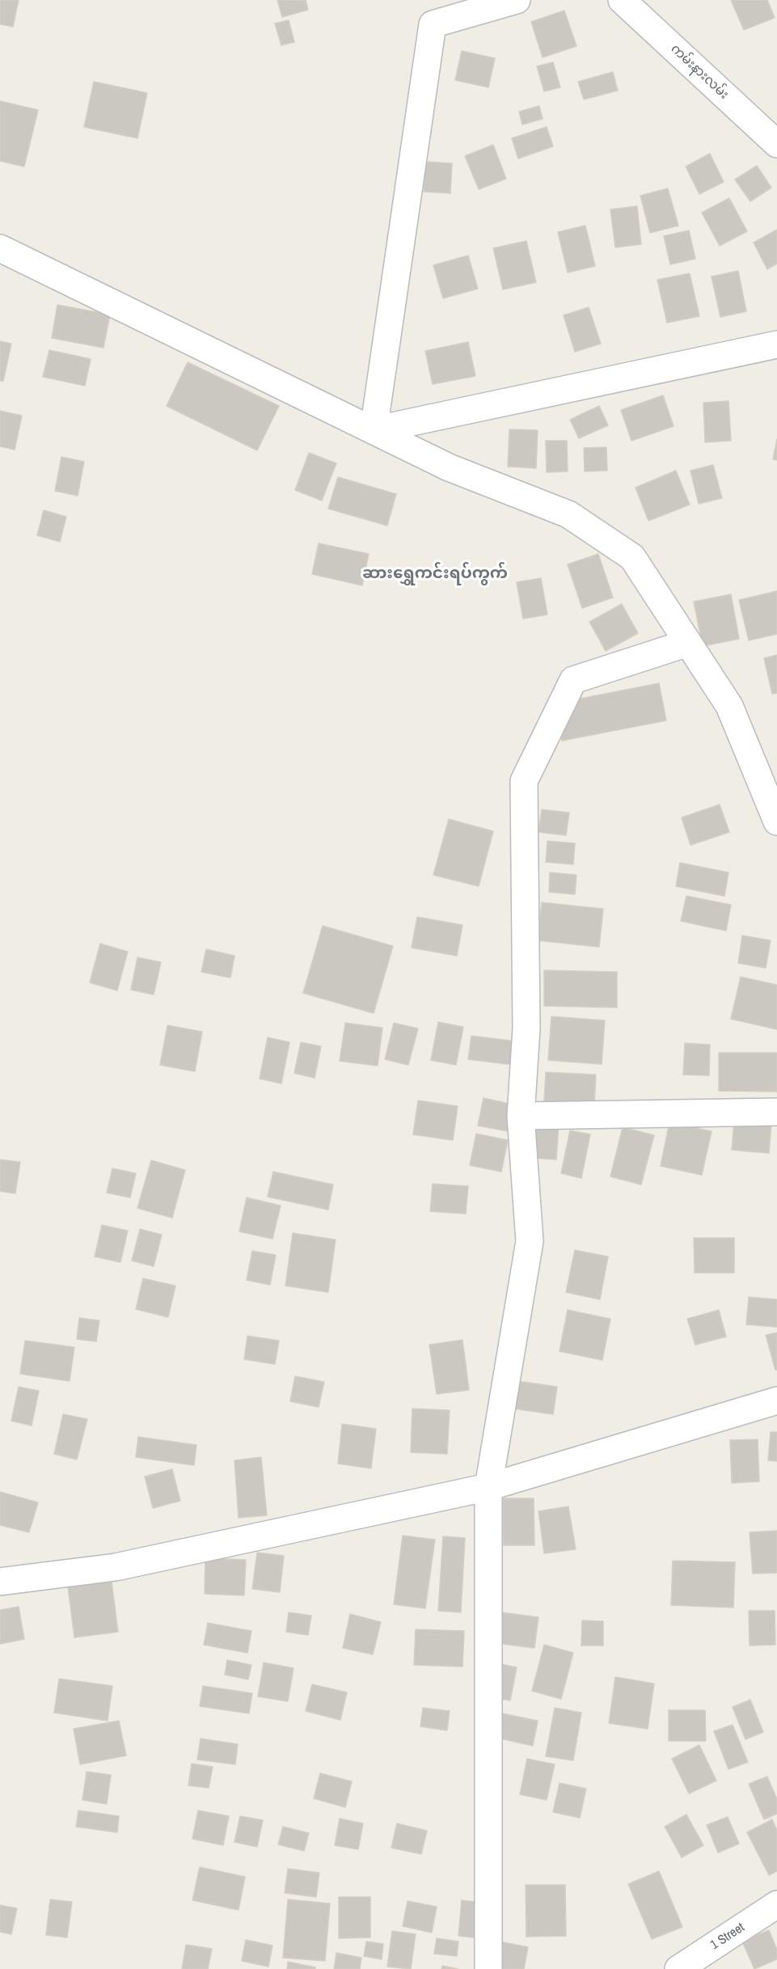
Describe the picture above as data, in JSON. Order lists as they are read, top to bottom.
{
  "streets": {
    "street": ["ကမ်းနားလမ်း", "1 Street"]
  },
  "districts": ["ဆားရွှေကင်းရပ်ကွက်"]
}
